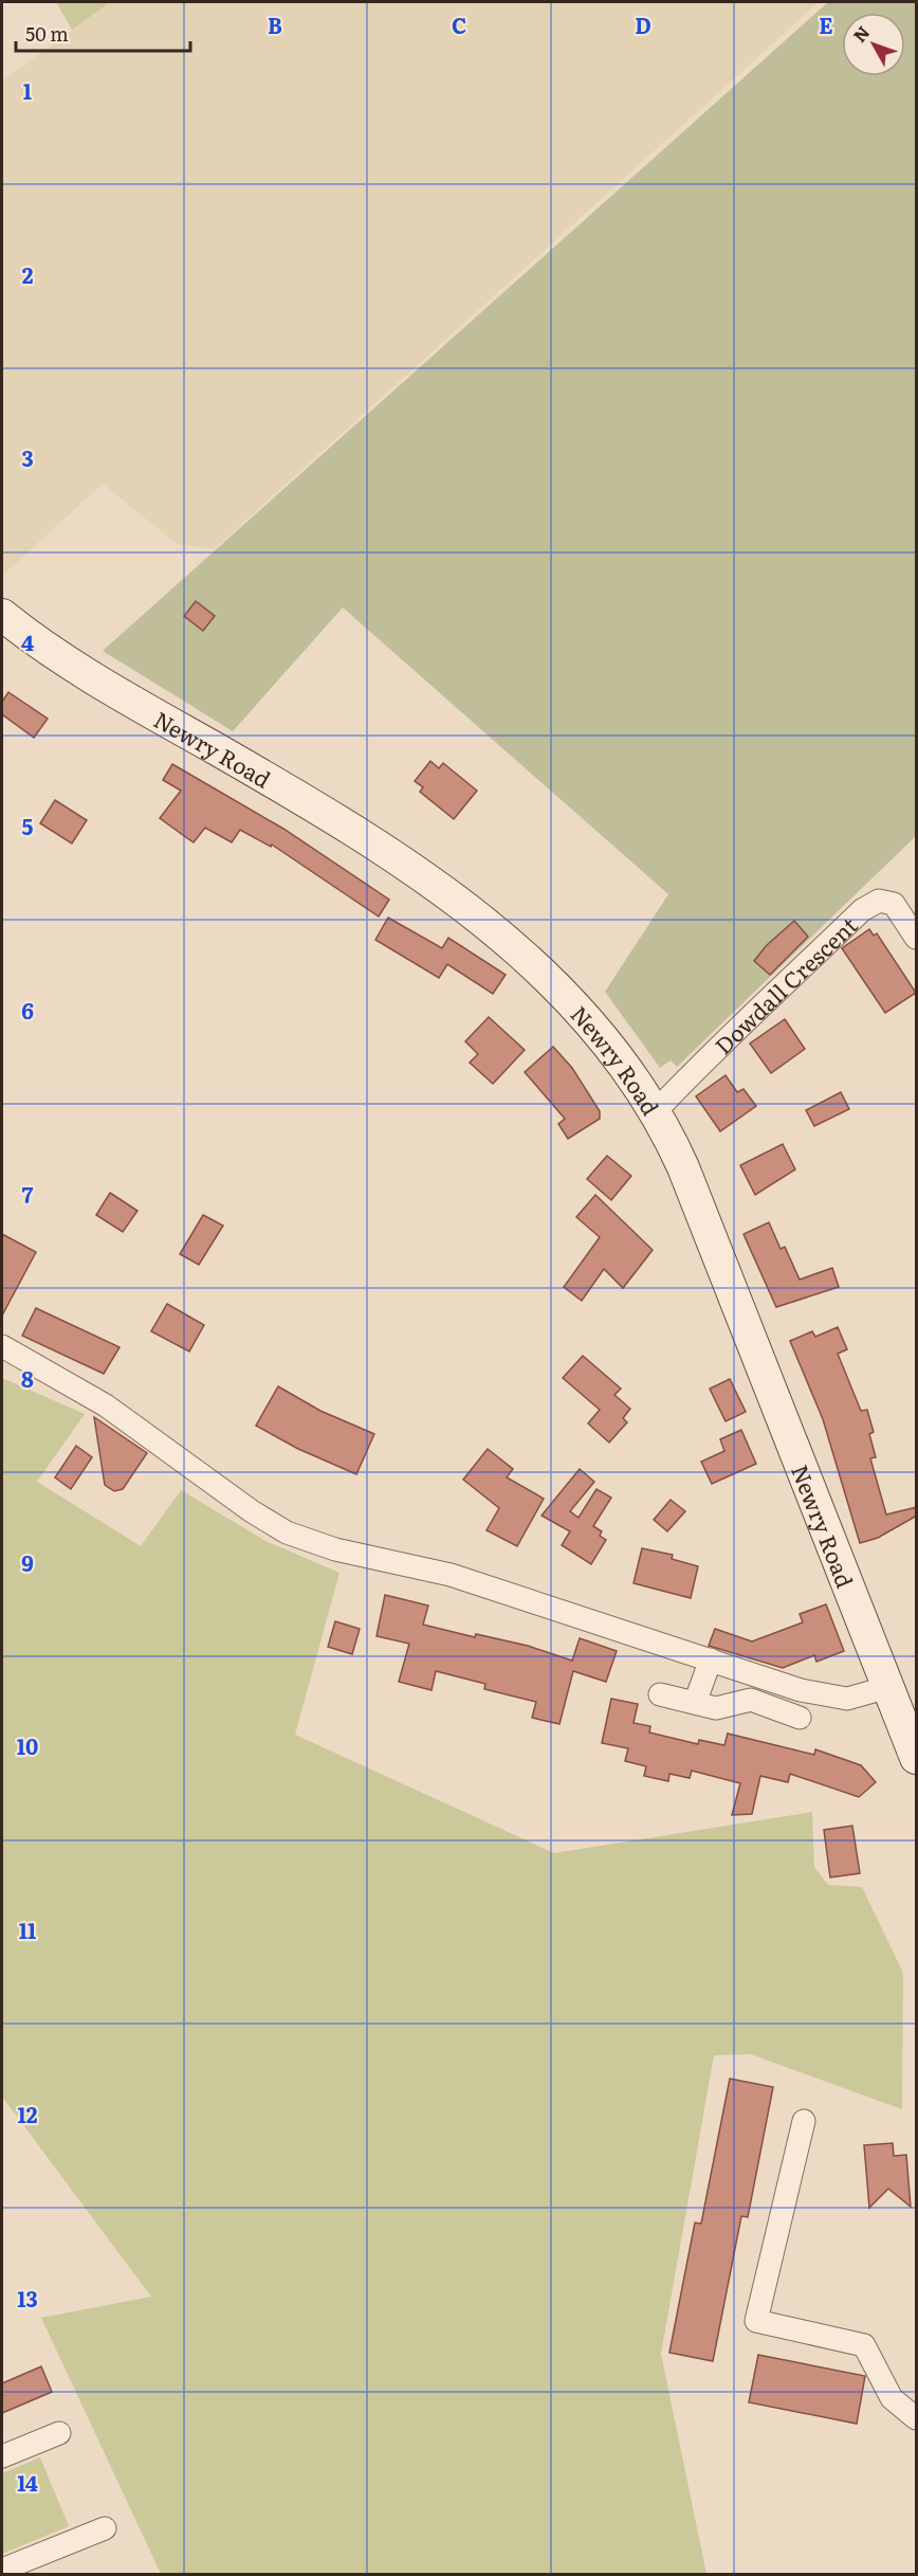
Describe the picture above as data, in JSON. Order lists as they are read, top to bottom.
{
  "streets": {
    "main road": ["Newry Road"],
    "street": ["Dowdall Crescent"]
  },
  "crossings": [
    ["Newry Road", "Dowdall Crescent"]
  ],
  "scale_bar": "50 m",
  "north": "top left",
  "grid": {
    "columns": [
      "B",
      "C",
      "D",
      "E"
    ],
    "rows": [
      "1",
      "2",
      "3",
      "4",
      "5",
      "6",
      "7",
      "8",
      "9",
      "10",
      "11",
      "12",
      "13",
      "14"
    ]
  }
}
